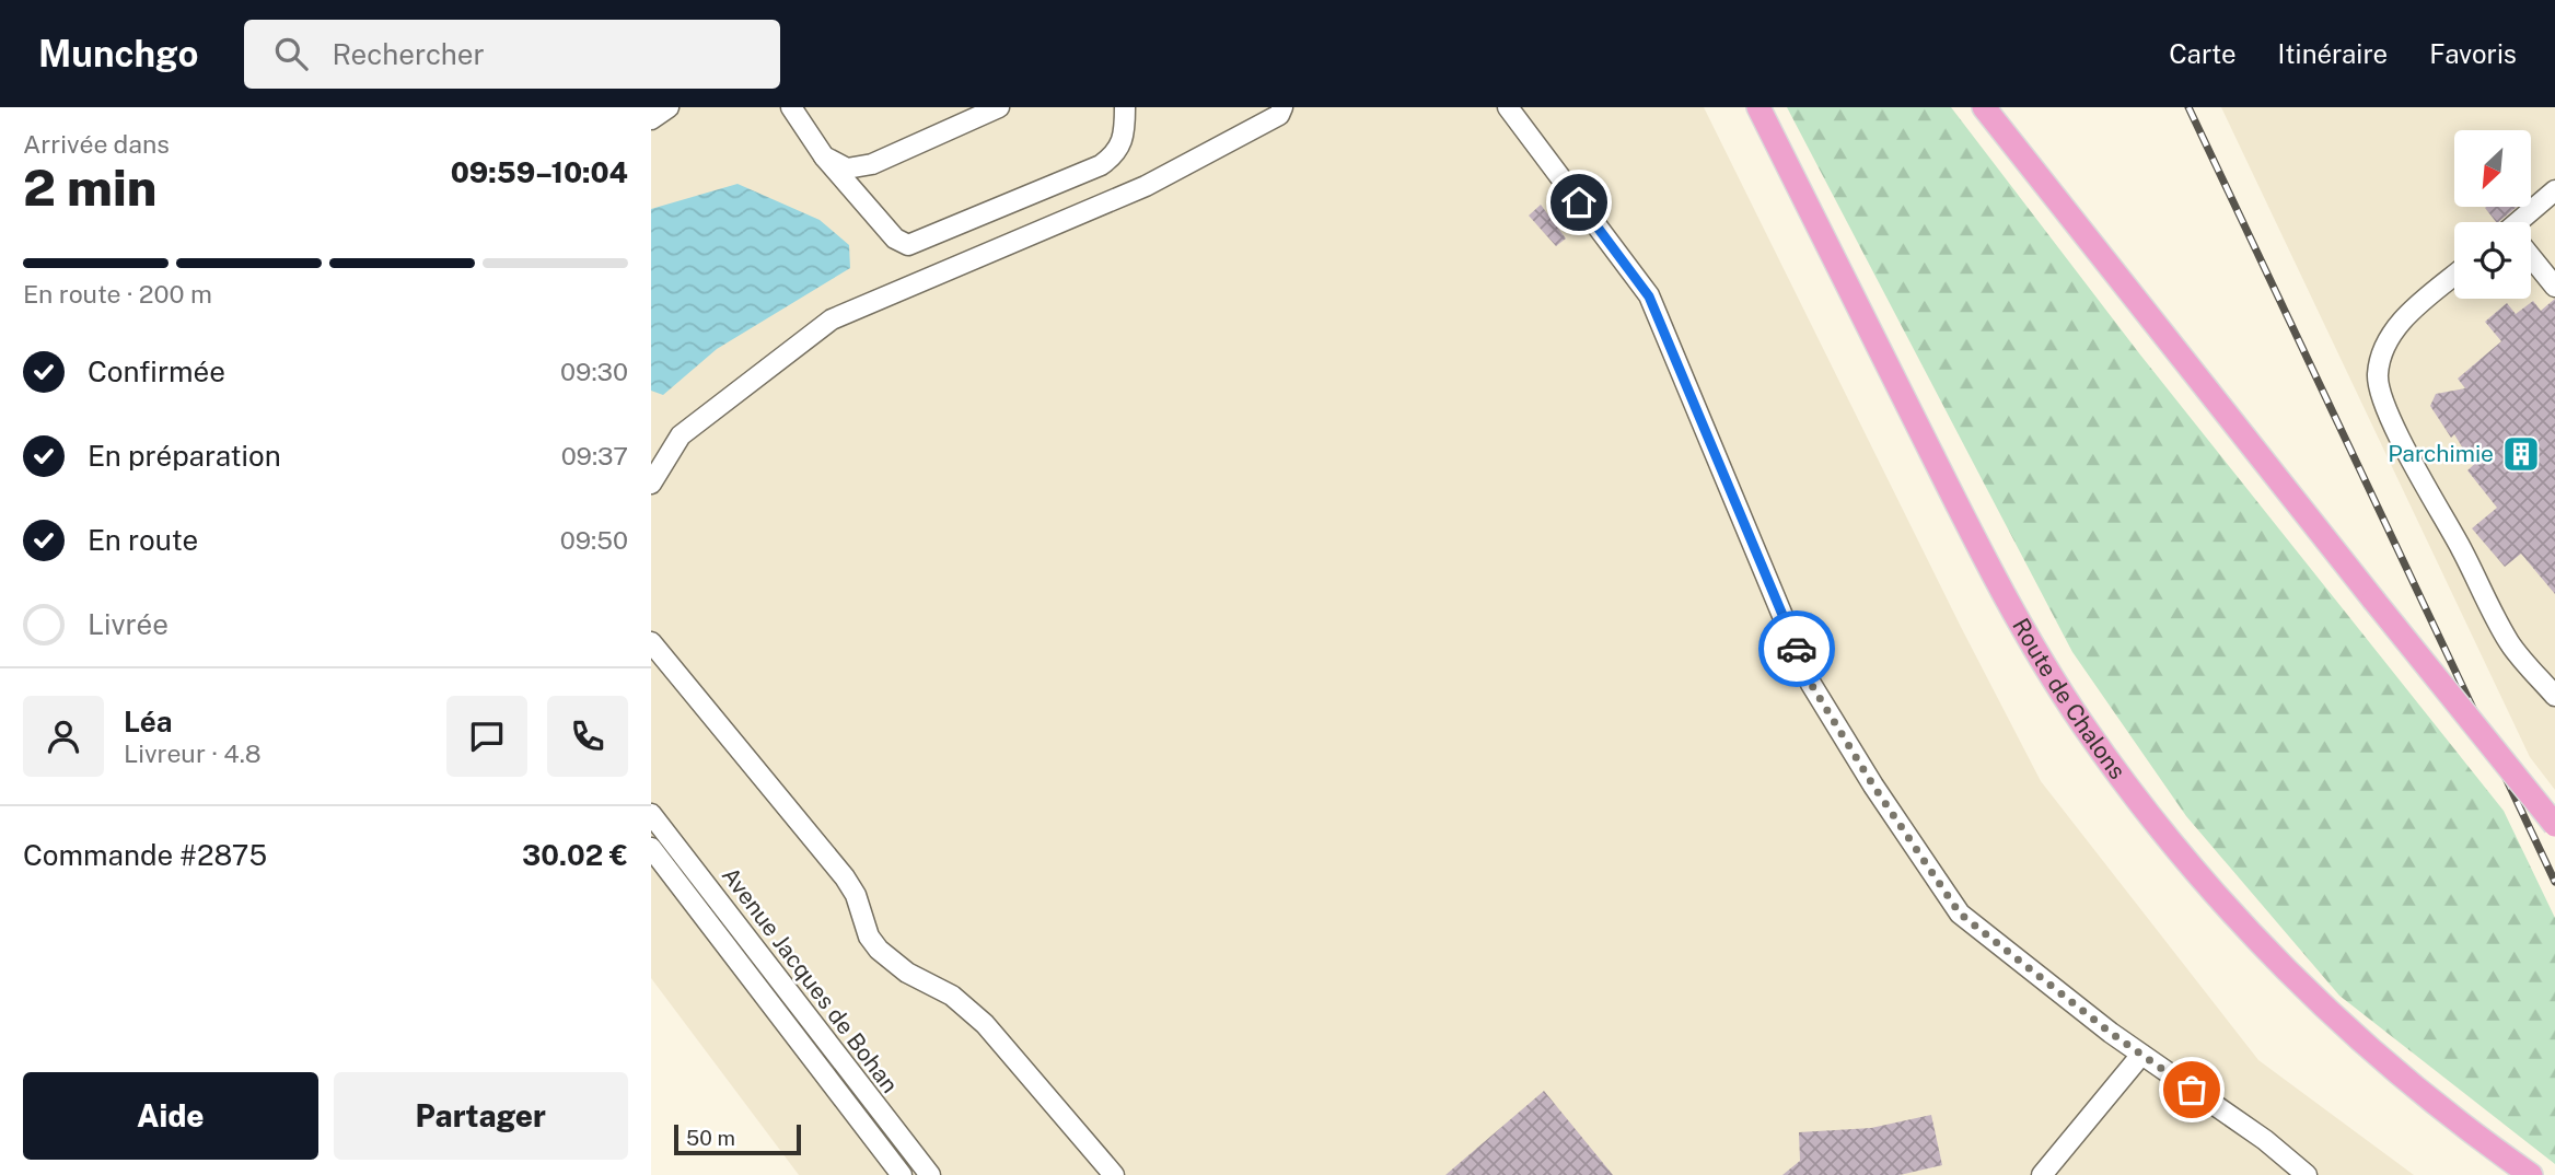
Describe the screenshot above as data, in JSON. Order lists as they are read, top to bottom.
{
  "streets": {
    "main road": ["Route de Chalons"],
    "street": ["Avenue Jacques de Bohan"]
  },
  "places": {
    "building": ["Parchimie"]
  },
  "scale_bar": "50 m",
  "north": "bottom left",
  "page": {
    "header": "Munchgo",
    "search": "Rechercher",
    "nav": ["Carte", "Itinéraire", "Favoris"],
    "heading": ["2 min", "Arrivée dans", "09:59–10:04"],
    "panel": [
      "Léa",
      "Livreur · 4.8",
      "Commande #2875",
      "30.02 €"
    ],
    "bar": "En route · 200 m",
    "list": [
      ["Confirmée", "09:30"],
      ["En préparation", "09:37"],
      ["En route", "09:50"],
      "Livrée"
    ],
    "buttons": ["Aide", "Partager"],
    "scale": "50 m"
  }
}
